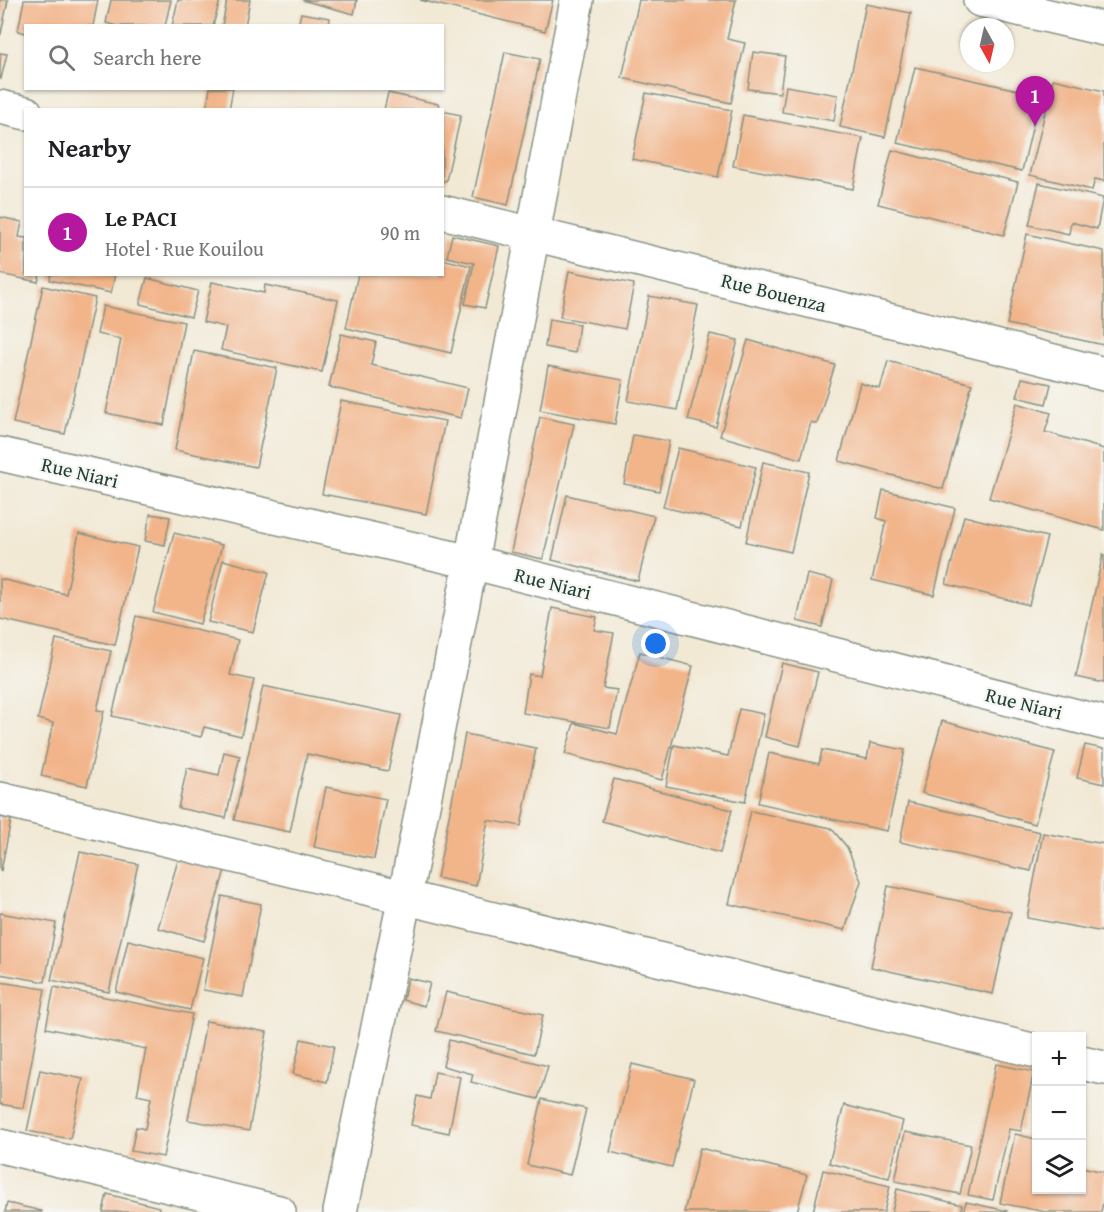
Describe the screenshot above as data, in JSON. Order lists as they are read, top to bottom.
{
  "streets": {
    "street": ["Rue Bouenza", "Rue Niari"]
  },
  "north": "bottom",
  "page": {
    "search": "Search here",
    "pins": "1",
    "heading": "Nearby",
    "list": [
      {
        "mark": "1",
        "name": "Le PACI",
        "note": "Hotel · Rue Kouilou",
        "value": "90 m"
      }
    ],
    "map_buttons": ["+", "−"]
  }
}
